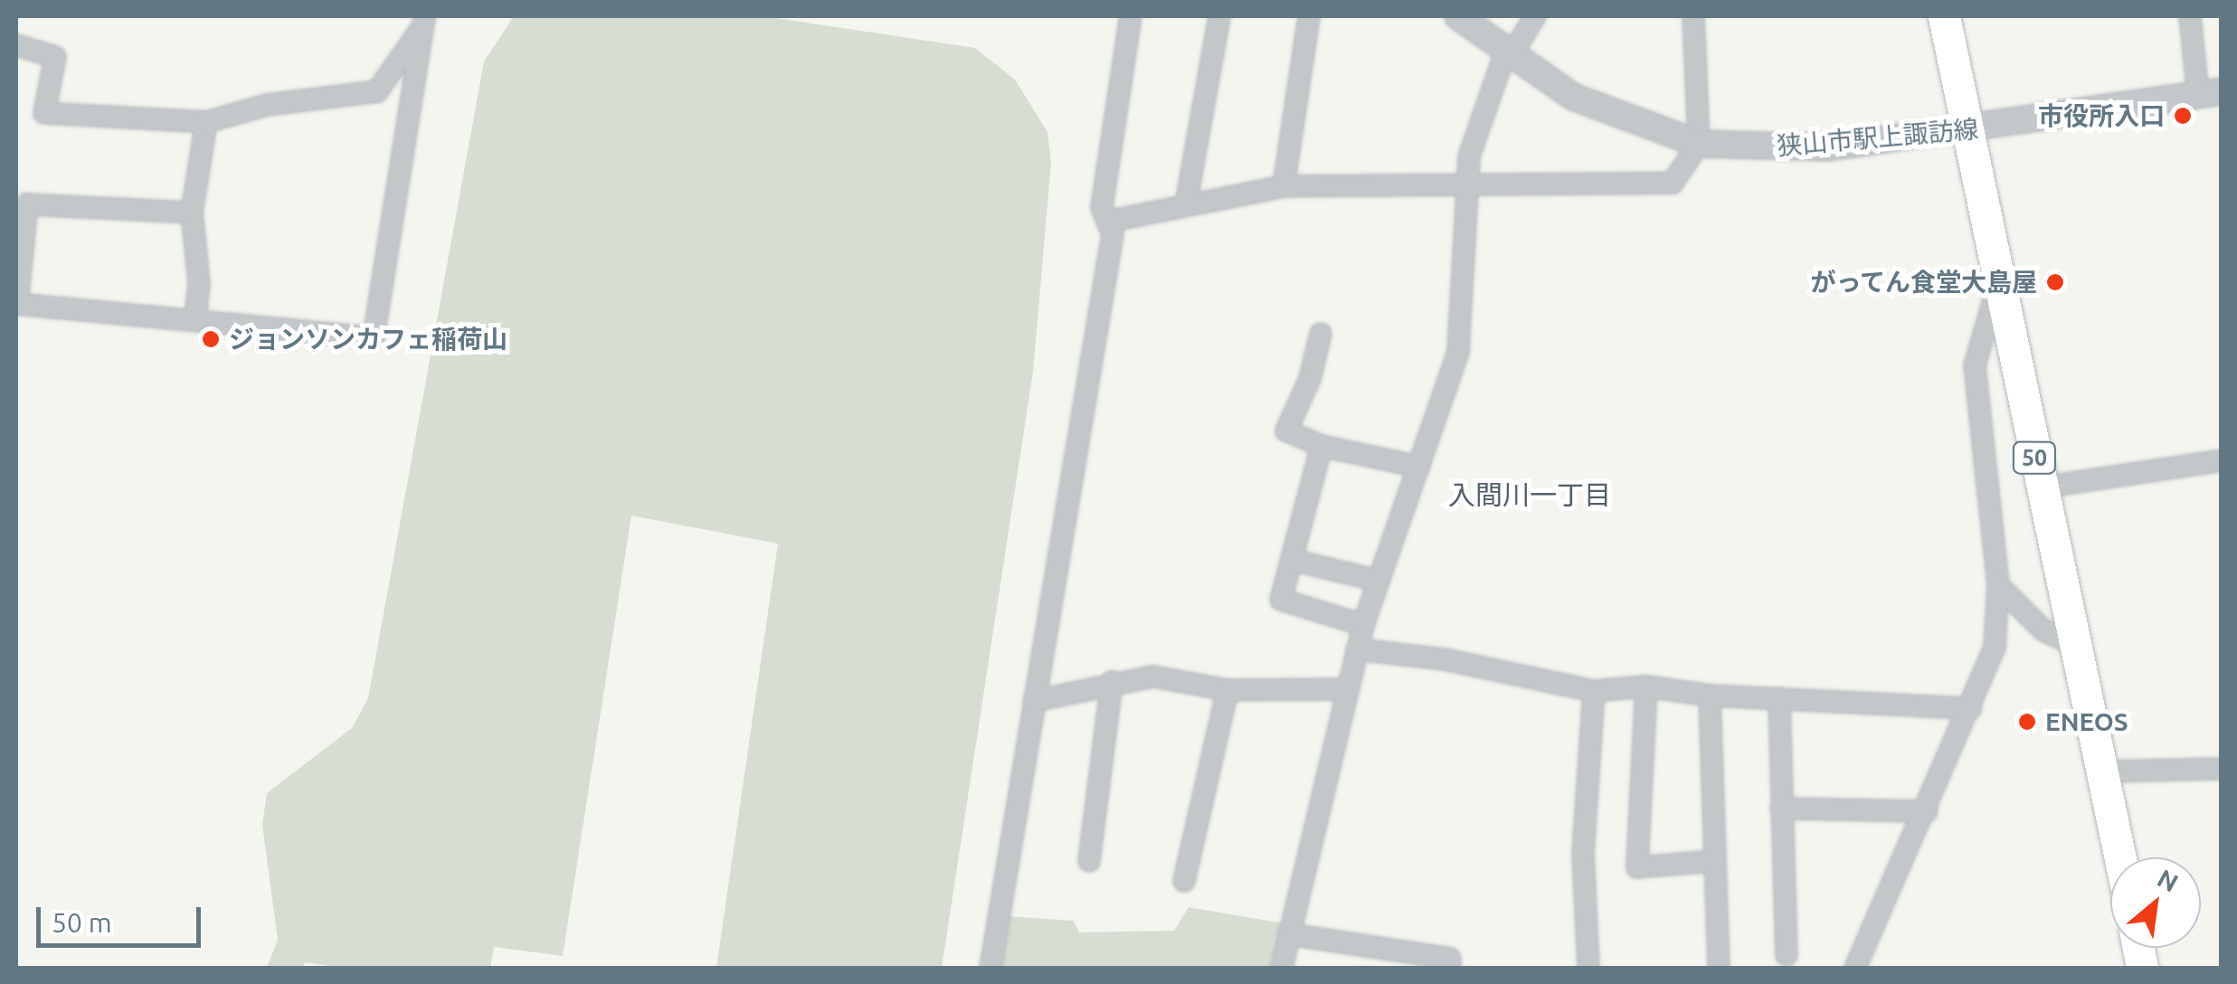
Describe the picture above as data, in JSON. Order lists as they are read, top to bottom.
{
  "streets": {
    "main road": ["50"],
    "street": ["狭山市駅上諏訪線"]
  },
  "crossings": [
    ["狭山市駅上諏訪線", "50"]
  ],
  "districts": ["入間川一丁目"],
  "places": [
    "市役所入口",
    "がってん食堂大島屋",
    "ジョンソンカフェ稲荷山",
    "ENEOS"
  ],
  "scale_bar": "50 m",
  "north": "top right"
}
